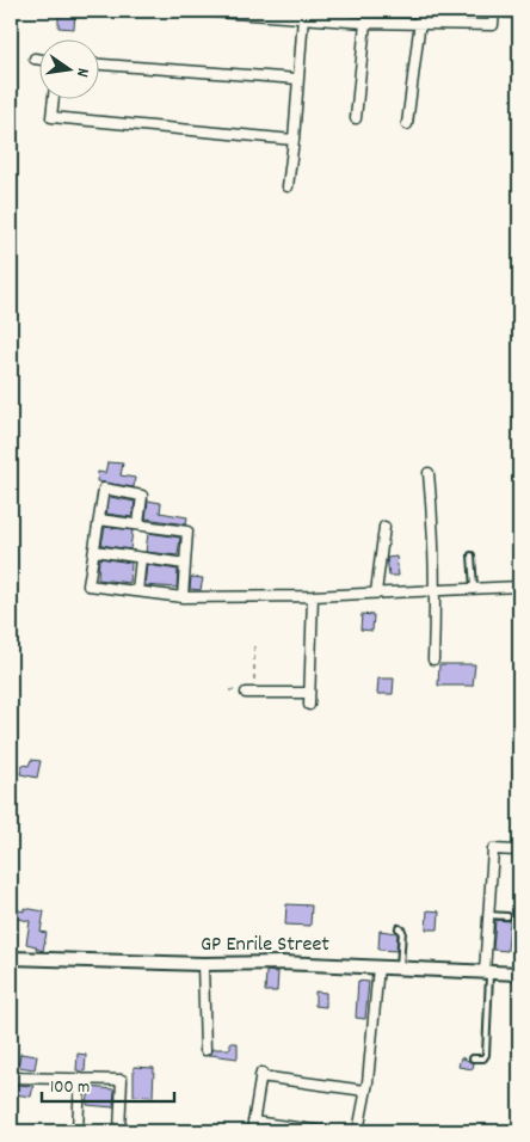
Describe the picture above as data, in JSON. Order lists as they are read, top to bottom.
{
  "streets": {
    "street": ["GP Enrile Street"]
  },
  "scale_bar": "100 m",
  "north": "right"
}
